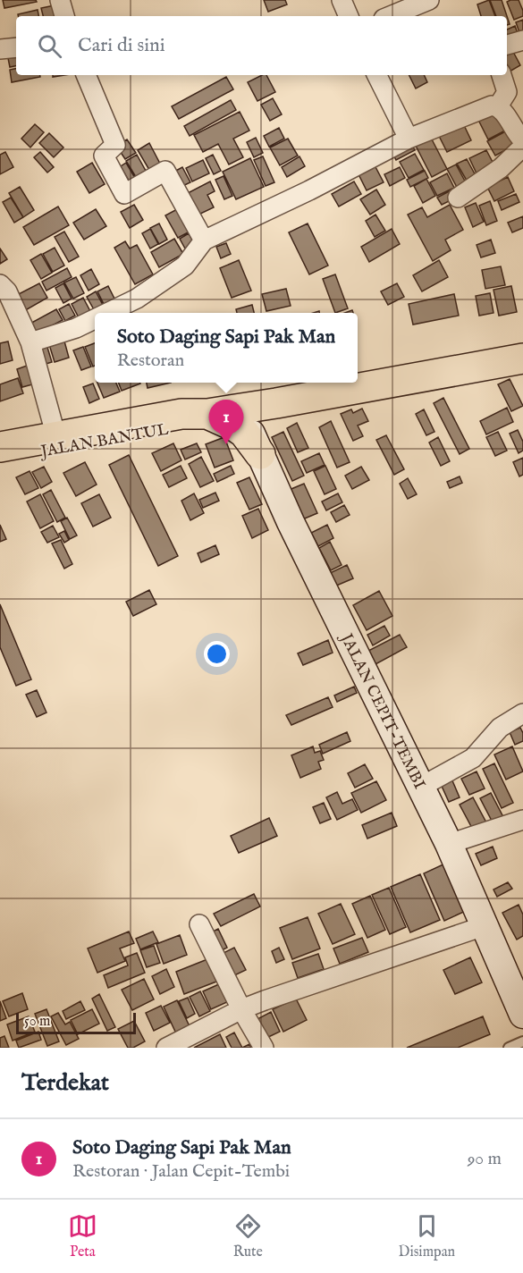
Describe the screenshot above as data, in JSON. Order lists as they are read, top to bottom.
{
  "streets": {
    "main road": ["JALAN BANTUL", "JALAN CEPIT-TEMBI"]
  },
  "crossings": [
    ["JALAN BANTUL", "JALAN CEPIT-TEMBI"]
  ],
  "scale_bar": "50 m",
  "page": {
    "search": "Cari di sini",
    "popup": ["Soto Daging Sapi Pak Man", "Restoran"],
    "pins": "1",
    "scale": "50 m",
    "heading": "Terdekat",
    "list": [
      {
        "mark": "1",
        "name": "Soto Daging Sapi Pak Man",
        "note": "Restoran · Jalan Cepit-Tembi",
        "value": "90 m"
      }
    ],
    "nav": ["Peta", "Rute", "Disimpan"]
  }
}
